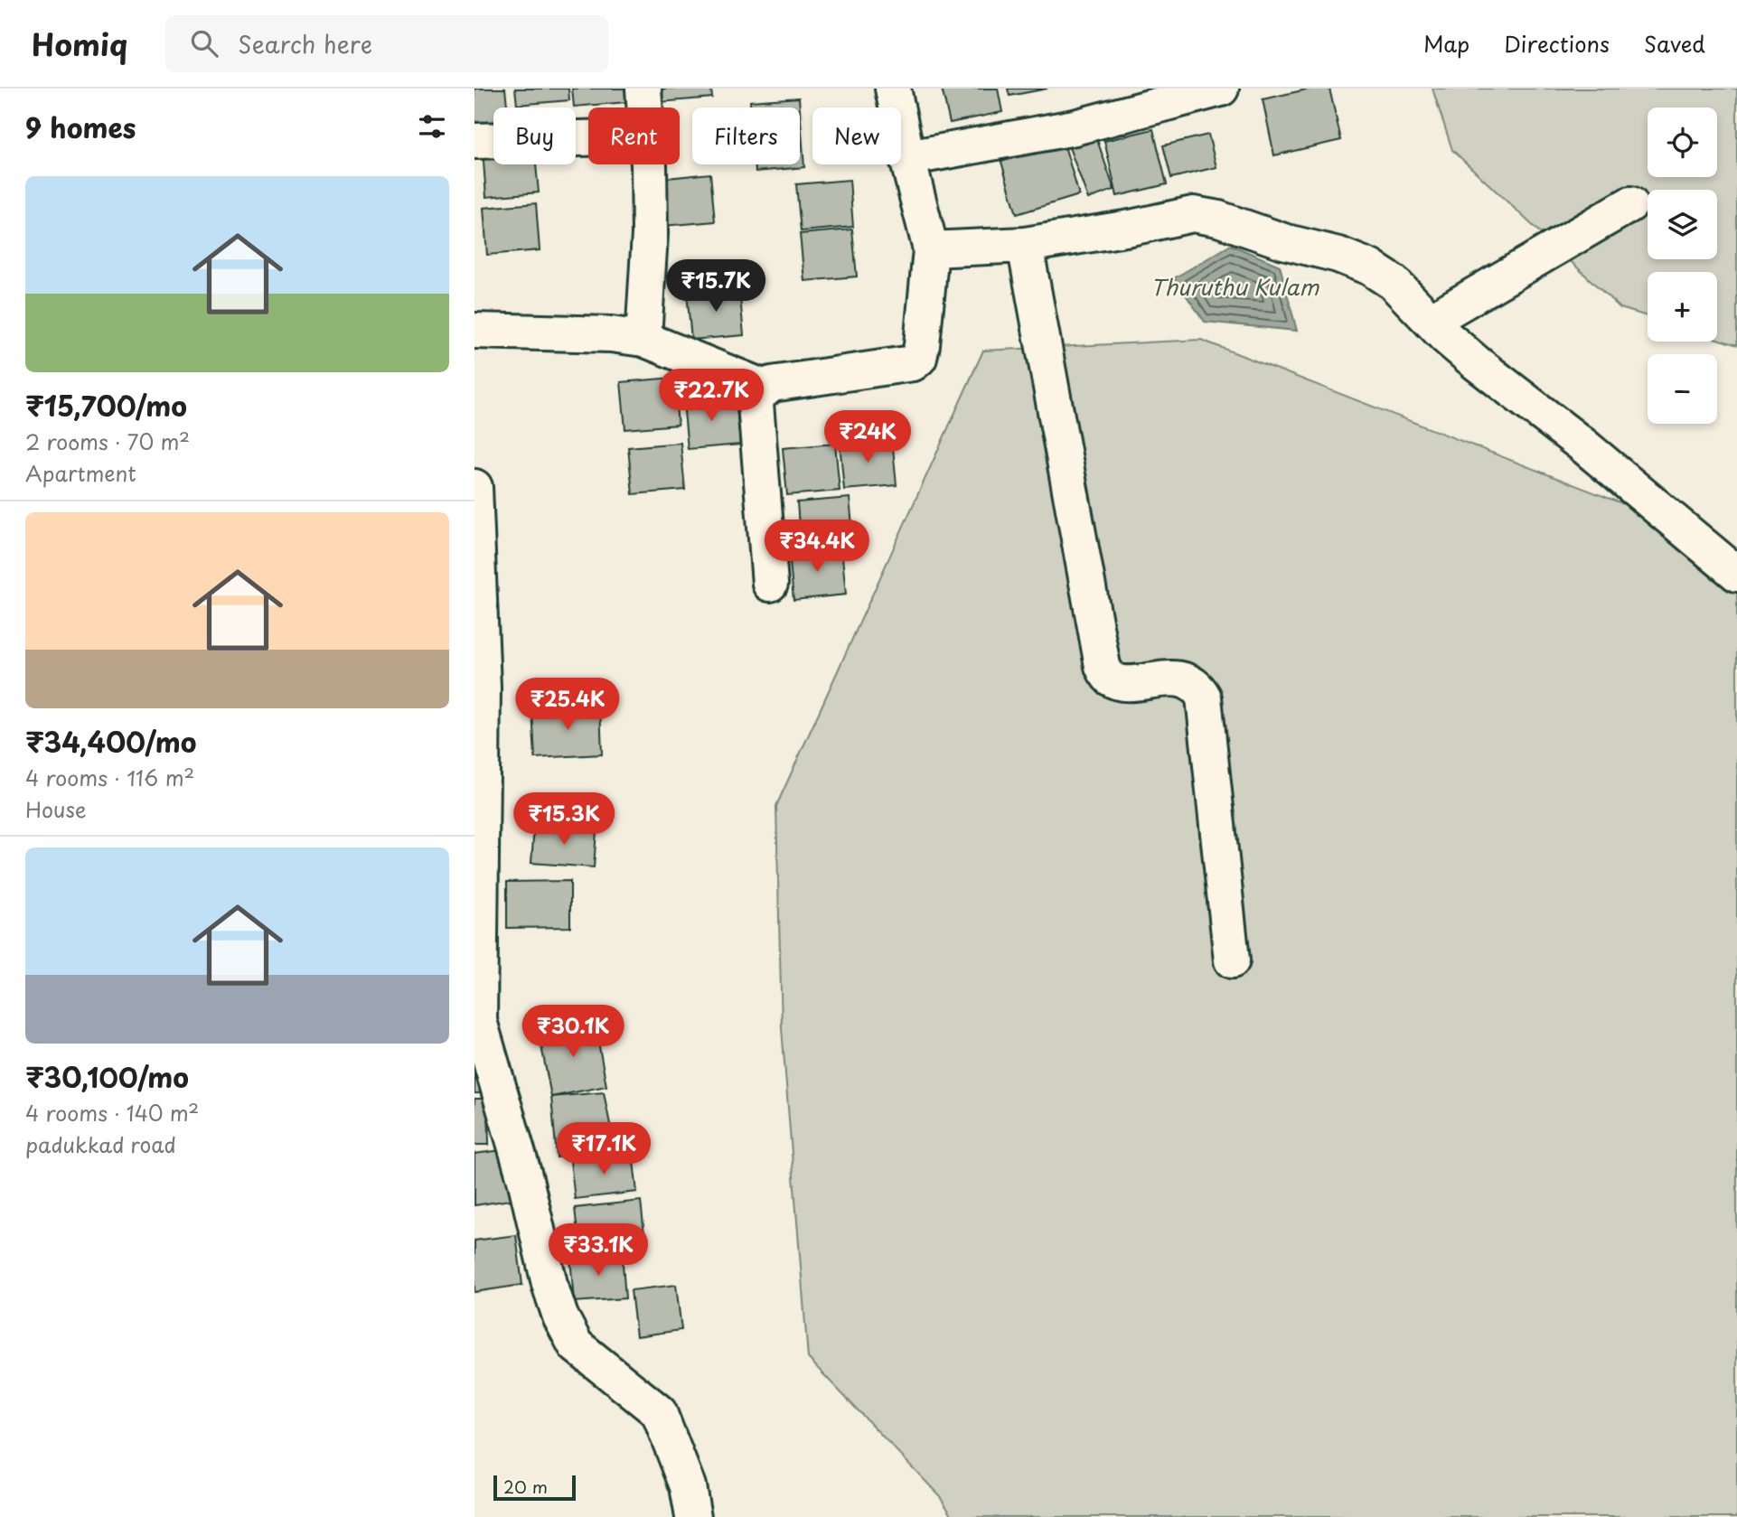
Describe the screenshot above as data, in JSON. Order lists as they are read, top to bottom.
{
  "water": ["Thuruthu Kulam"],
  "scale_bar": "20 m",
  "page": {
    "header": "Homiq",
    "search": "Search here",
    "nav": ["Map", "Directions", "Saved"],
    "heading": "9 homes",
    "map_buttons": ["+", "−"],
    "chip": [
      "Buy",
      "Rent",
      "Filters",
      "New"
    ],
    "list": [
      {
        "name": "₹15,700/mo",
        "note": "2 rooms · 70 m² · Apartment"
      },
      {
        "name": "₹34,400/mo",
        "note": "4 rooms · 116 m² · House"
      },
      {
        "name": "₹30,100/mo",
        "note": "4 rooms · 140 m² · padukkad road"
      }
    ],
    "price": [
      "₹15.7K",
      "₹22.7K",
      "₹24K",
      "₹34.4K",
      "₹25.4K",
      "₹15.3K",
      "₹30.1K",
      "₹17.1K",
      "₹33.1K"
    ],
    "scale": "20 m"
  }
}
